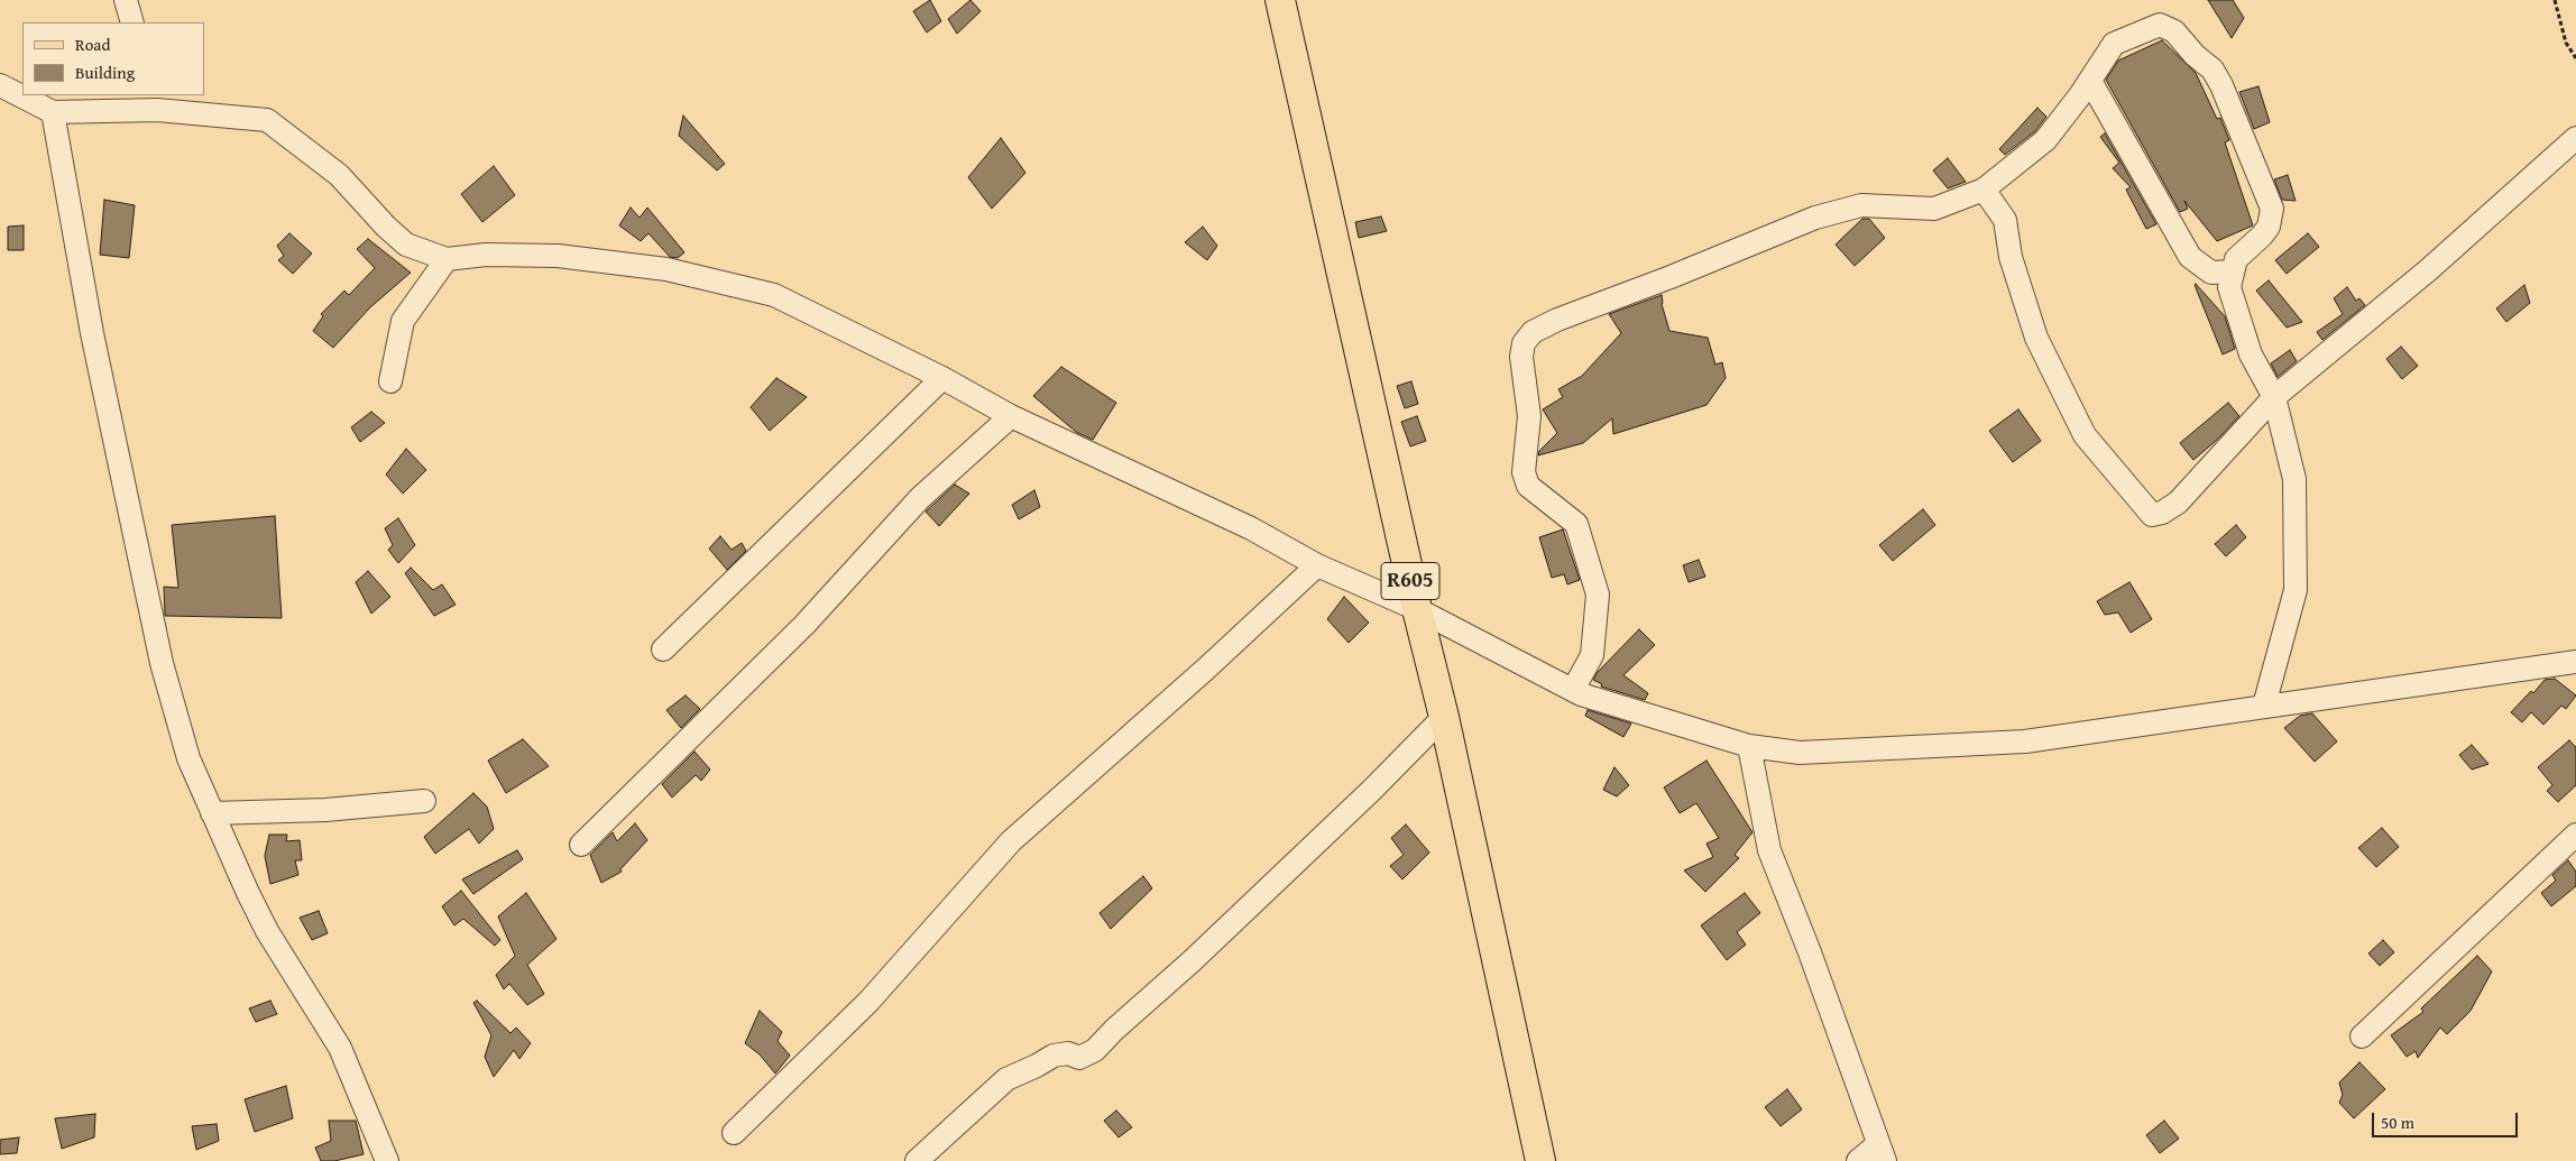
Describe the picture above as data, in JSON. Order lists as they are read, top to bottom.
{
  "streets": {
    "main road": ["R605"]
  },
  "legend": ["Road", "Building"],
  "scale_bar": "50 m"
}
